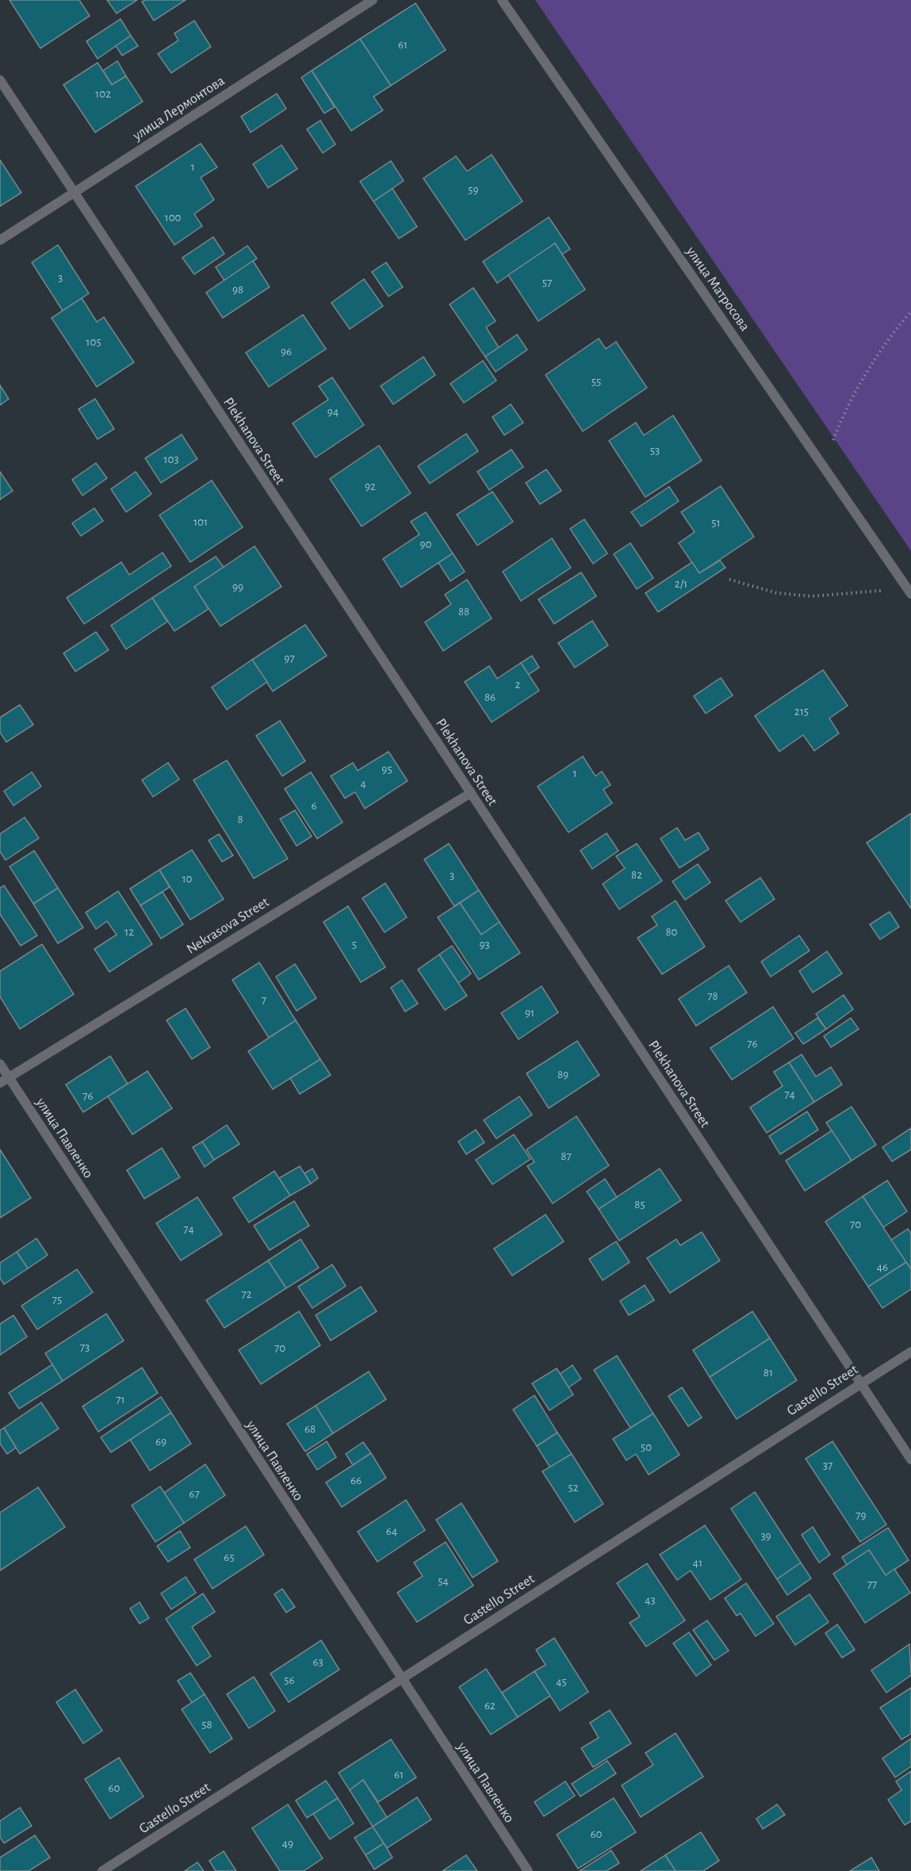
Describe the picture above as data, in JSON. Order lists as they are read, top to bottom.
{
  "streets": {
    "street": [
      "улица Лермонтова",
      "улица Матросова",
      "Plekhanova Street",
      "Nekrasova Street",
      "улица Павленко",
      "Gastello Street"
    ]
  },
  "crossings": [
    ["улица Лермонтова", "Plekhanova Street"],
    ["Plekhanova Street", "Nekrasova Street"],
    ["Plekhanova Street", "Gastello Street"],
    ["Nekrasova Street", "улица Павленко"],
    ["улица Павленко", "Gastello Street"]
  ],
  "house_numbers": [
    "61",
    "102",
    "1",
    "59",
    "100",
    "3",
    "57",
    "98",
    "105",
    "96",
    "55",
    "94",
    "53",
    "103",
    "92",
    "101",
    "51",
    "90",
    "2/1",
    "99",
    "88",
    "97",
    "2",
    "86",
    "215",
    "95",
    "1",
    "4",
    "6",
    "8",
    "82",
    "3",
    "10",
    "12",
    "80",
    "5",
    "93",
    "78",
    "7",
    "91",
    "76",
    "89",
    "74",
    "76",
    "87",
    "85",
    "70",
    "74",
    "46",
    "72",
    "75",
    "73",
    "70",
    "81",
    "71",
    "68",
    "69",
    "50",
    "37",
    "66",
    "52",
    "67",
    "79",
    "64",
    "39",
    "65",
    "41",
    "54",
    "77",
    "43",
    "63",
    "56",
    "45",
    "62",
    "58",
    "61",
    "60",
    "60",
    "49"
  ]
}
